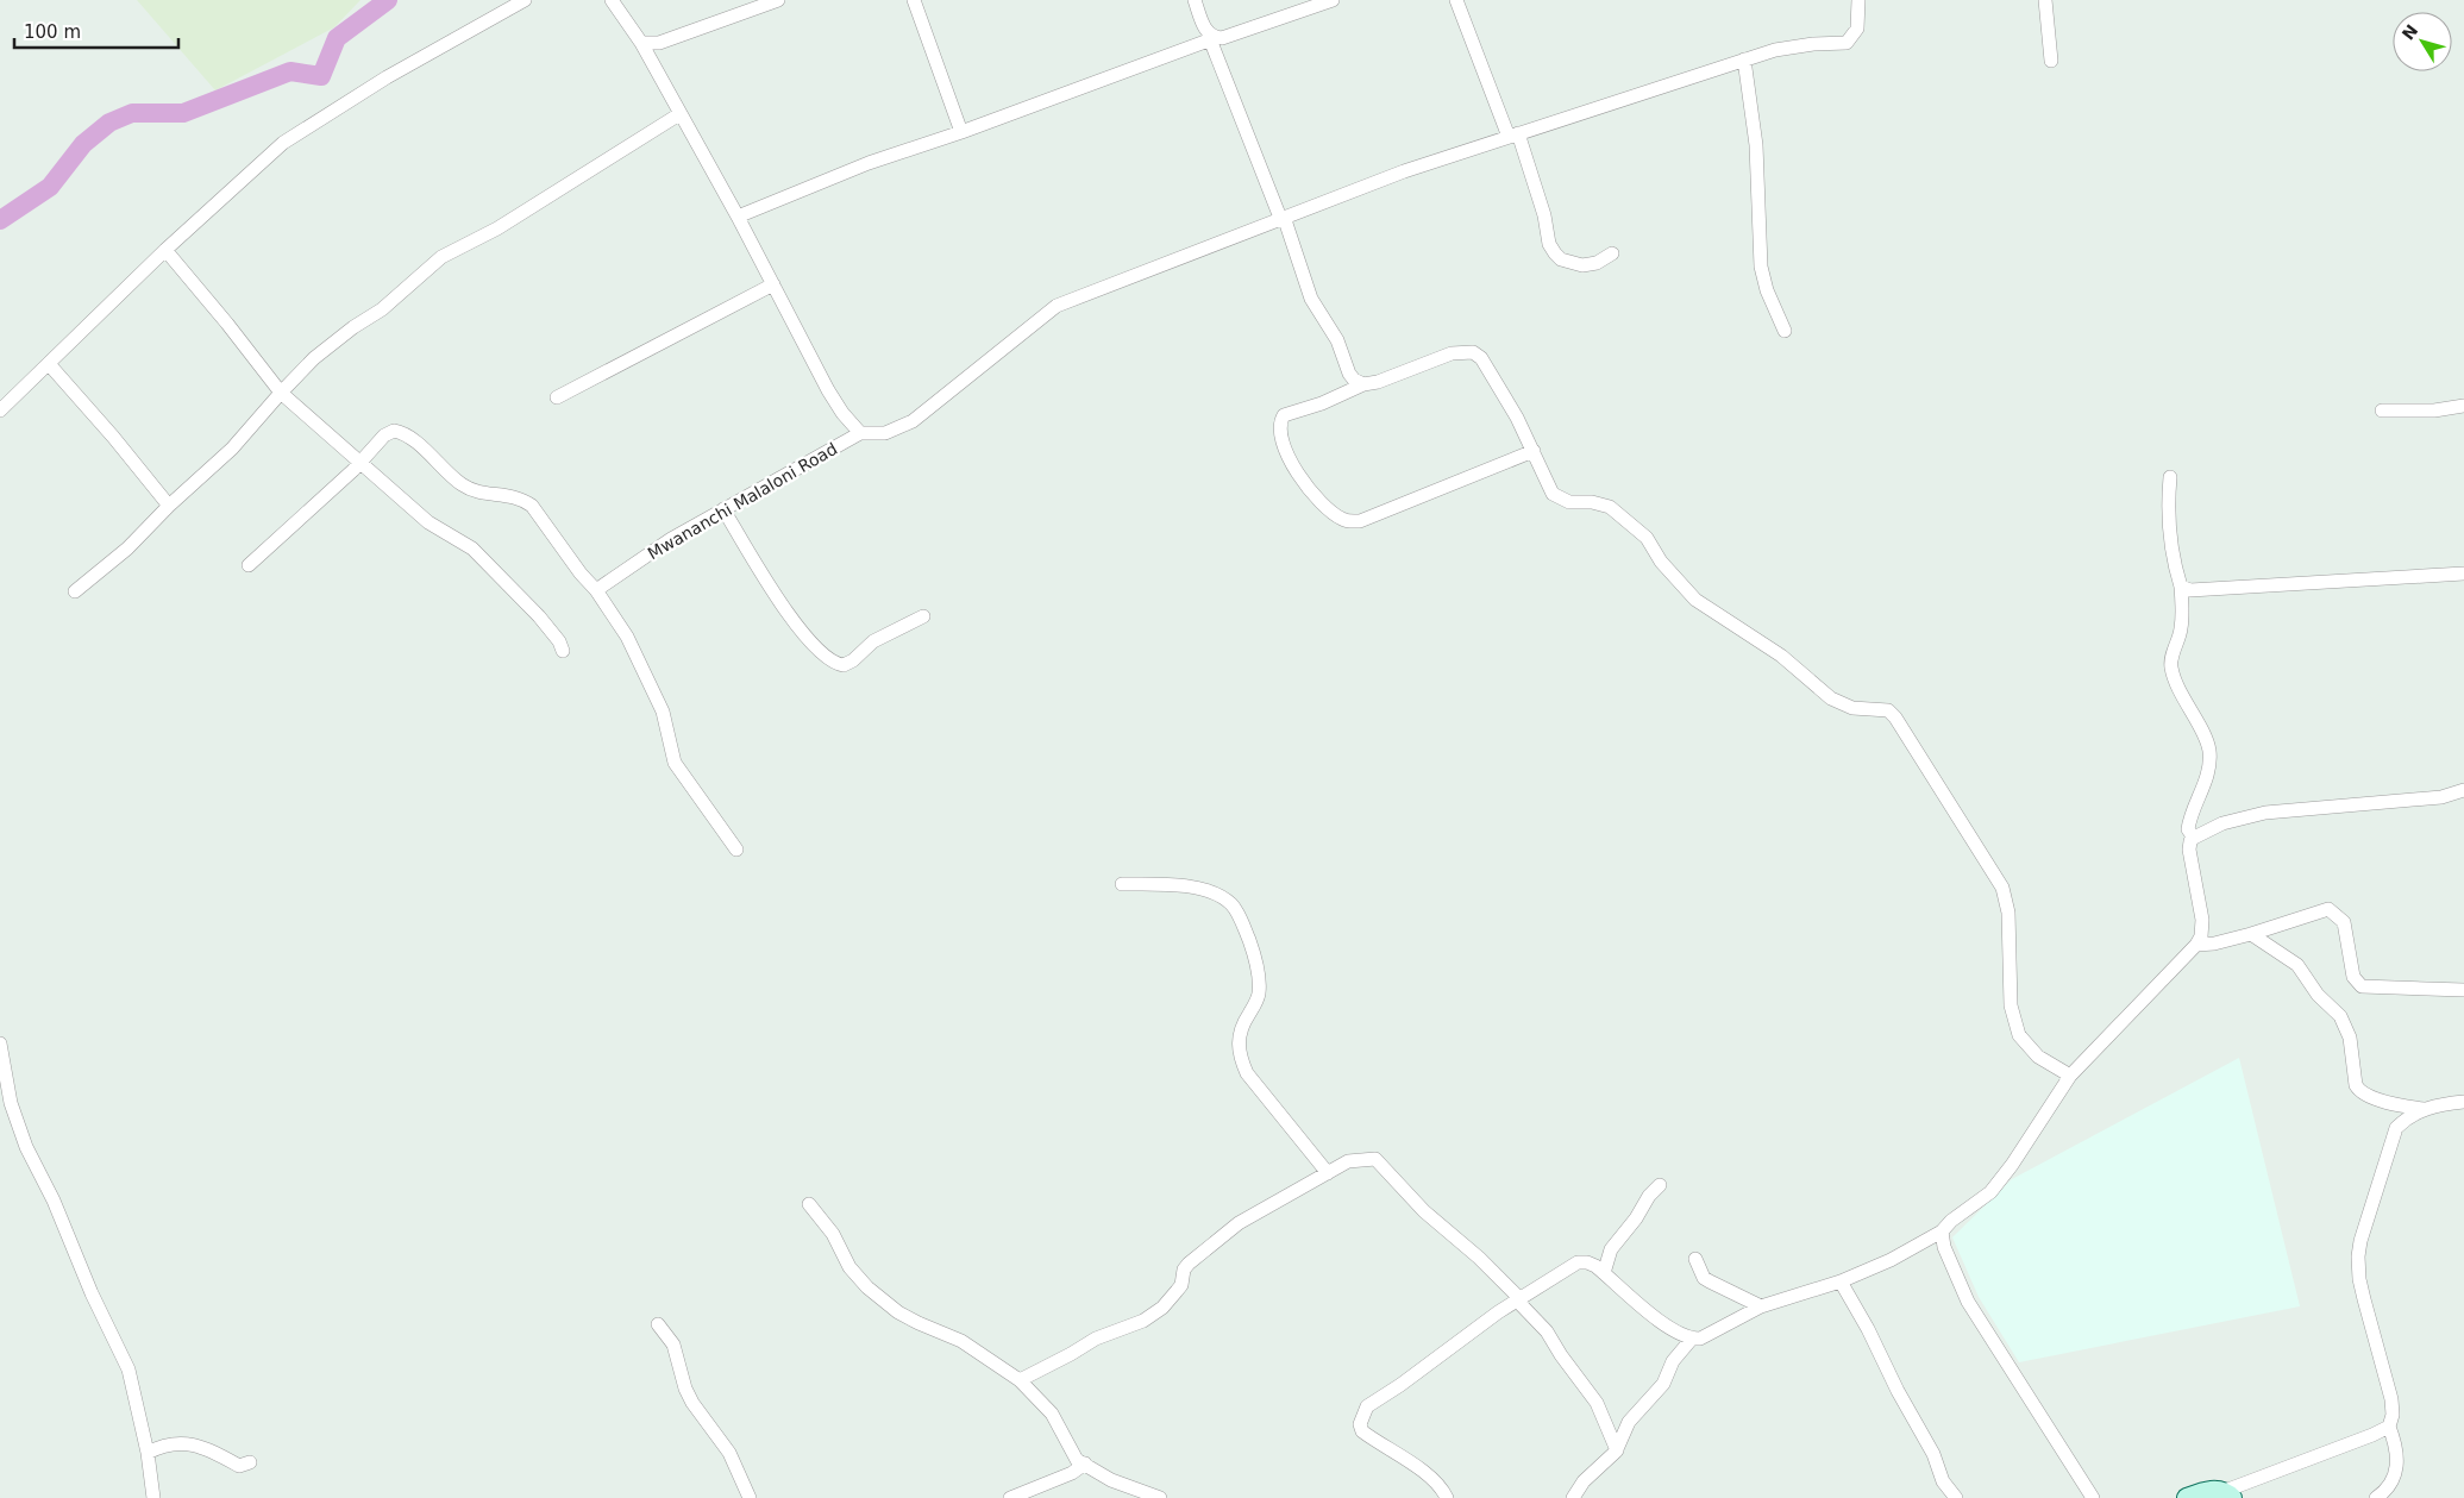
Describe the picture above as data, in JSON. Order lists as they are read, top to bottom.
{
  "streets": {
    "street": ["Mwananchi Malaloni Road"]
  },
  "scale_bar": "100 m",
  "north": "top left"
}
